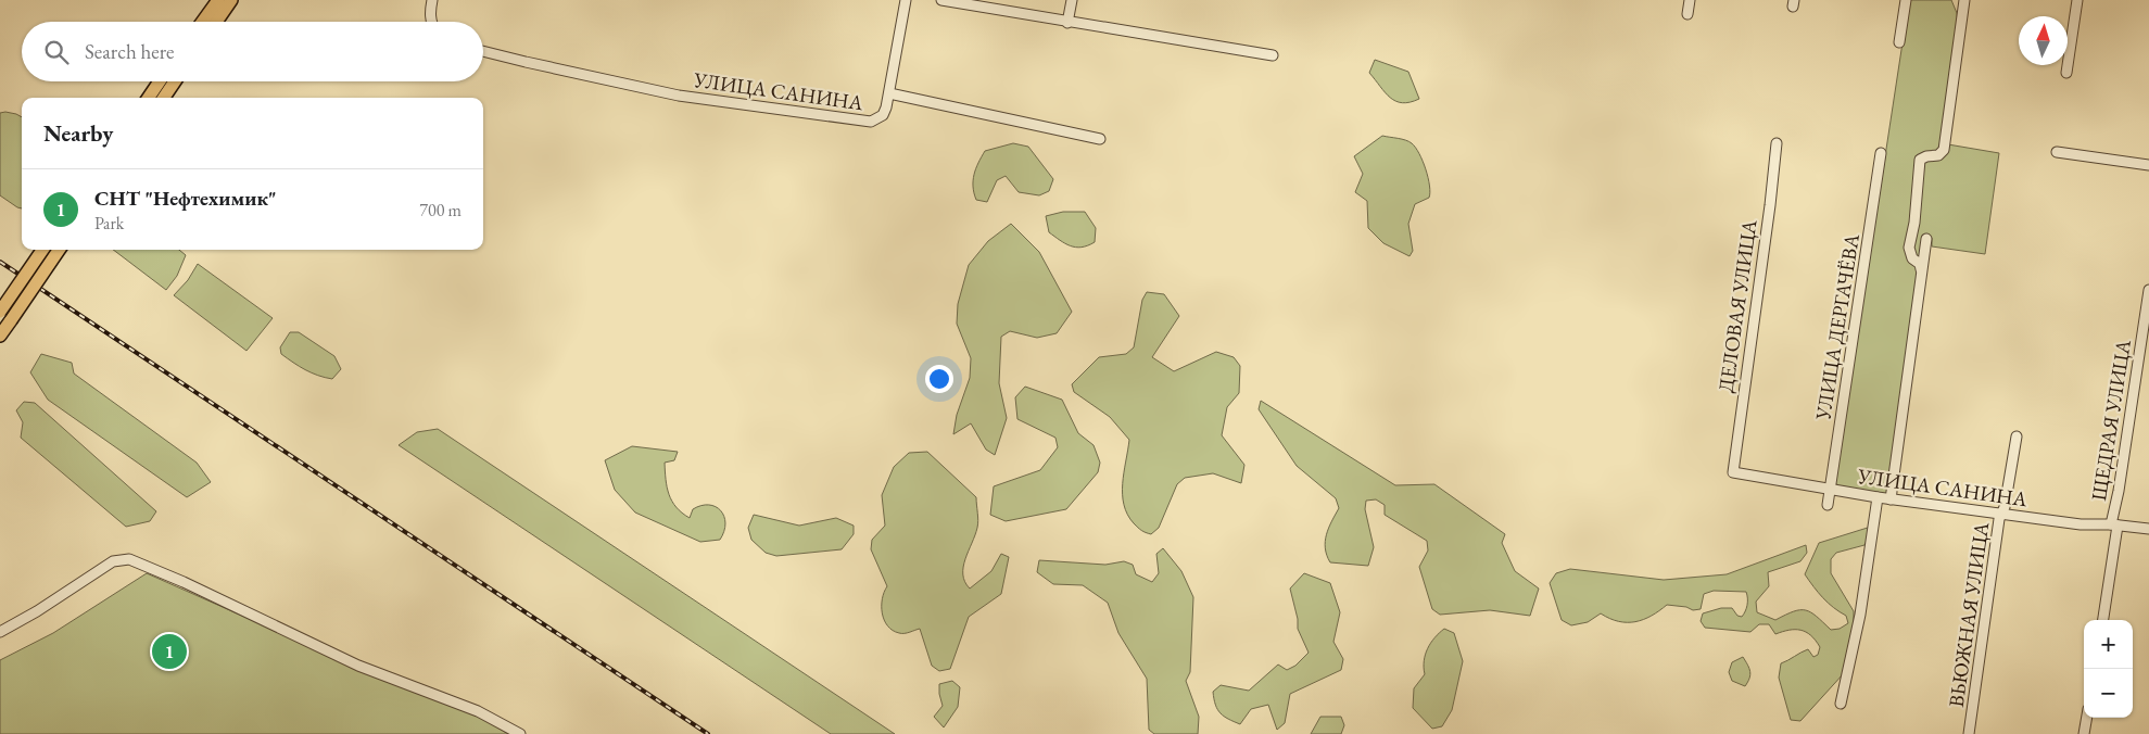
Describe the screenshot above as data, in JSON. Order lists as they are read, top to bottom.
{
  "streets": {
    "street": [
      "УЛИЦА САНИНА",
      "ДЕЛОВАЯ УЛИЦА",
      "УЛИЦА ДЕРГАЧЁВА",
      "ЩЕДРАЯ УЛИЦА",
      "ВЬЮЖНАЯ УЛИЦА"
    ]
  },
  "crossings": [
    ["УЛИЦА САНИНА", "ДЕЛОВАЯ УЛИЦА"],
    ["УЛИЦА САНИНА", "УЛИЦА ДЕРГАЧЁВА"],
    ["УЛИЦА САНИНА", "ЩЕДРАЯ УЛИЦА"],
    ["УЛИЦА САНИНА", "ВЬЮЖНАЯ УЛИЦА"]
  ],
  "north": "top",
  "page": {
    "search": "Search here",
    "heading": "Nearby",
    "list": [
      {
        "mark": "1",
        "name": "СНТ \"Нефтехимик\"",
        "note": "Park",
        "value": "700 m"
      }
    ],
    "map_buttons": ["+", "−"],
    "pins": "1"
  }
}
